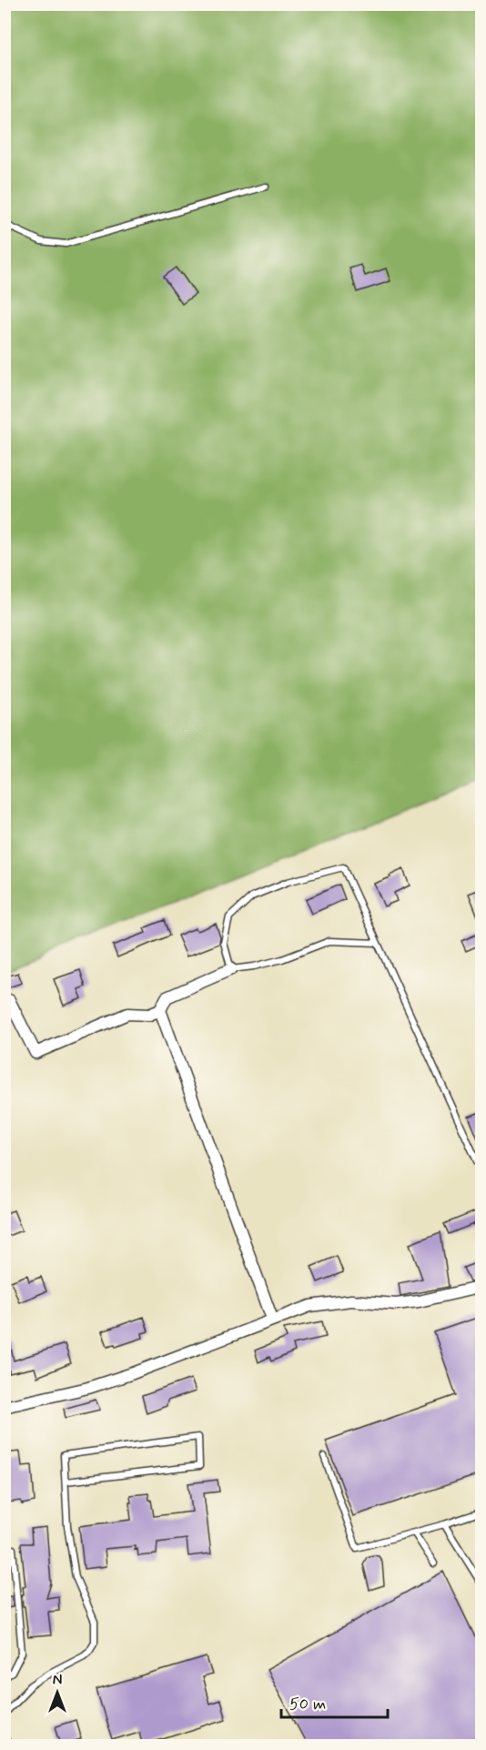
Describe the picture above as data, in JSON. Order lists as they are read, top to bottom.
{
  "scale_bar": "50 m",
  "north": "top"
}
